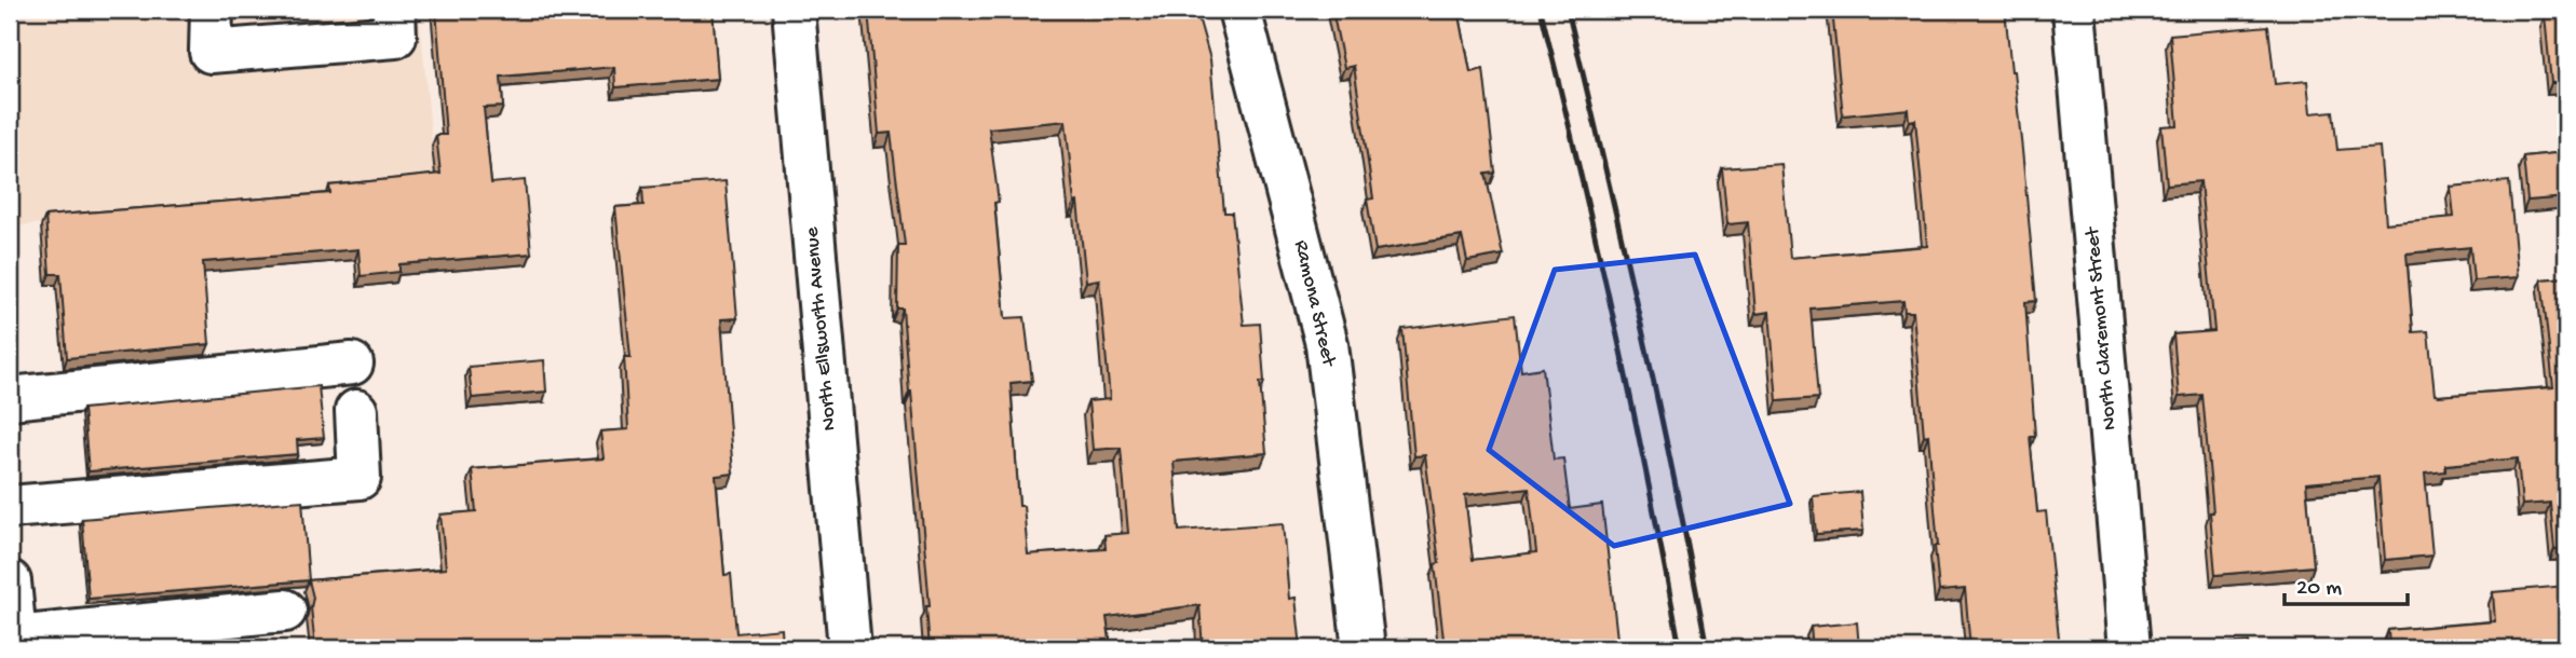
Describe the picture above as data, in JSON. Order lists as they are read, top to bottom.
{
  "streets": {
    "street": ["Ramona Street", "North Ellsworth Avenue", "North Claremont Street"]
  },
  "scale_bar": "20 m"
}
